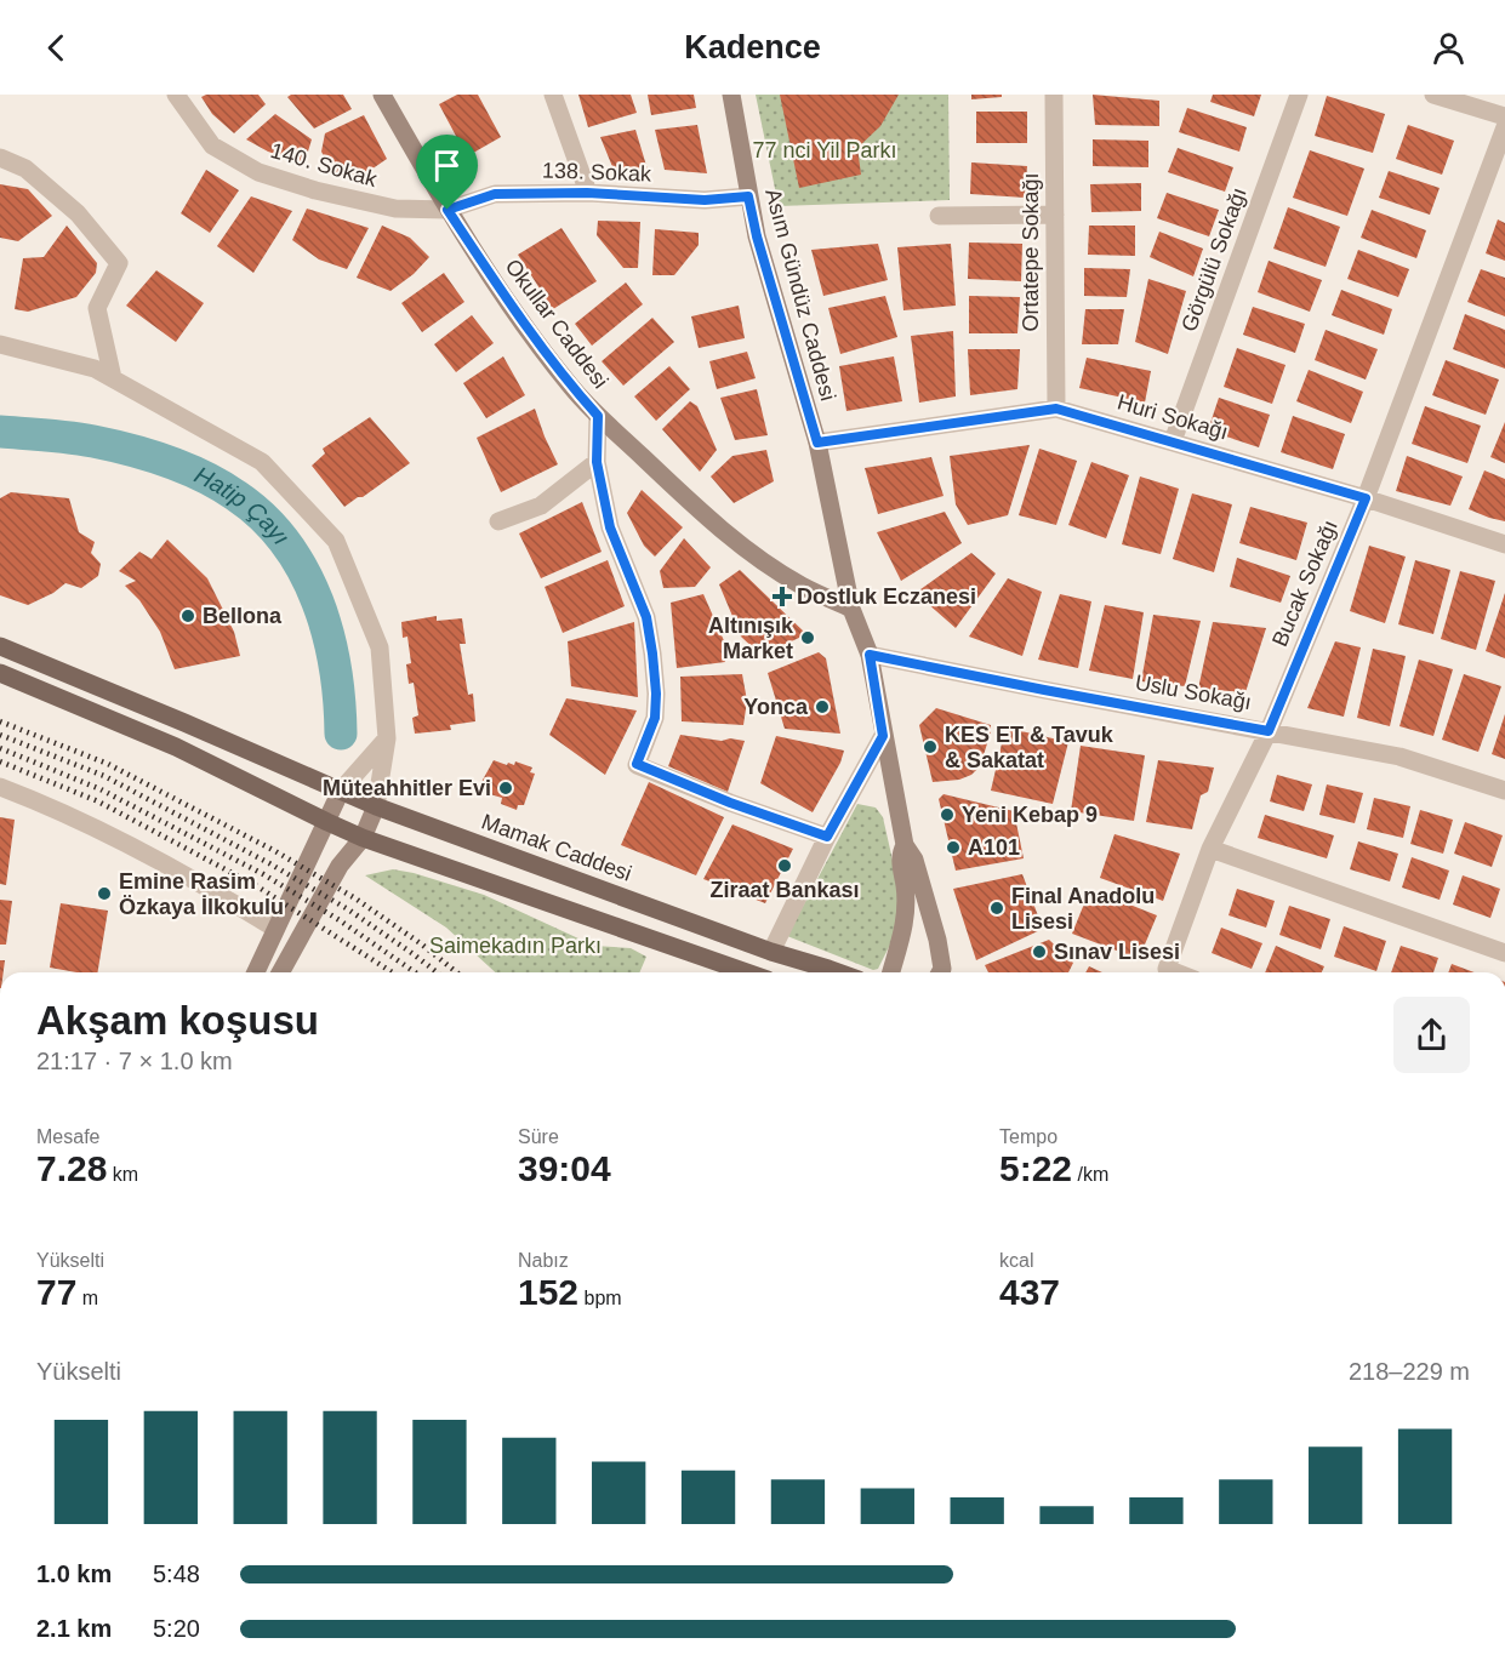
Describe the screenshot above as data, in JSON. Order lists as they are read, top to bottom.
{
  "streets": {
    "main road": ["Mamak Caddesi"],
    "street": [
      "140. Sokak",
      "138. Sokak",
      "Ortatepe Sokağı",
      "Görgülü Sokağı",
      "Asım Gündüz Caddesi",
      "Okullar Caddesi",
      "Huri Sokağı",
      "Bucak Sokağı",
      "Uslu Sokağı"
    ]
  },
  "crossings": [
    ["140. Sokak", "138. Sokak"],
    ["140. Sokak", "Okullar Caddesi"],
    ["138. Sokak", "Asım Gündüz Caddesi"],
    ["138. Sokak", "Okullar Caddesi"],
    ["Ortatepe Sokağı", "Huri Sokağı"],
    ["Görgülü Sokağı", "Huri Sokağı"],
    ["Asım Gündüz Caddesi", "Okullar Caddesi"],
    ["Asım Gündüz Caddesi", "Huri Sokağı"],
    ["Asım Gündüz Caddesi", "Uslu Sokağı"],
    ["Huri Sokağı", "Bucak Sokağı"],
    ["Bucak Sokağı", "Uslu Sokağı"]
  ],
  "water": ["Hatip Çayı"],
  "parks": ["77 nci Yil Parkı", "Saimekadın Parkı"],
  "places": {
    "health": ["Dostluk Eczanesi"],
    "other": [
      "Bellona",
      "Altınışık Market",
      "Yonca",
      "KES ET & Tavuk & Sakatat",
      "Müteahhitler Evi",
      "Yeni Kebap 9",
      "A101",
      "Ziraat Bankası",
      "Emine Rasim Özkaya İlkokulu",
      "Final Anadolu Lisesi",
      "Sınav Lisesi"
    ]
  },
  "page": {
    "header": "Kadence",
    "heading": ["Akşam koşusu", "21:17 · 7 × 1.0 km"],
    "stats": [
      ["Mesafe", "7.28 km"],
      ["Süre", "39:04"],
      ["Tempo", "5:22 /km"],
      ["Yükselti", "77 m"],
      ["Nabız", "152 bpm"],
      ["kcal", "437"]
    ],
    "chart": ["Yükselti", "218–229 m"],
    "list": [
      {
        "name": "1.0 km",
        "note": "5:48"
      },
      {
        "name": "2.1 km",
        "note": "5:20"
      }
    ]
  }
}
